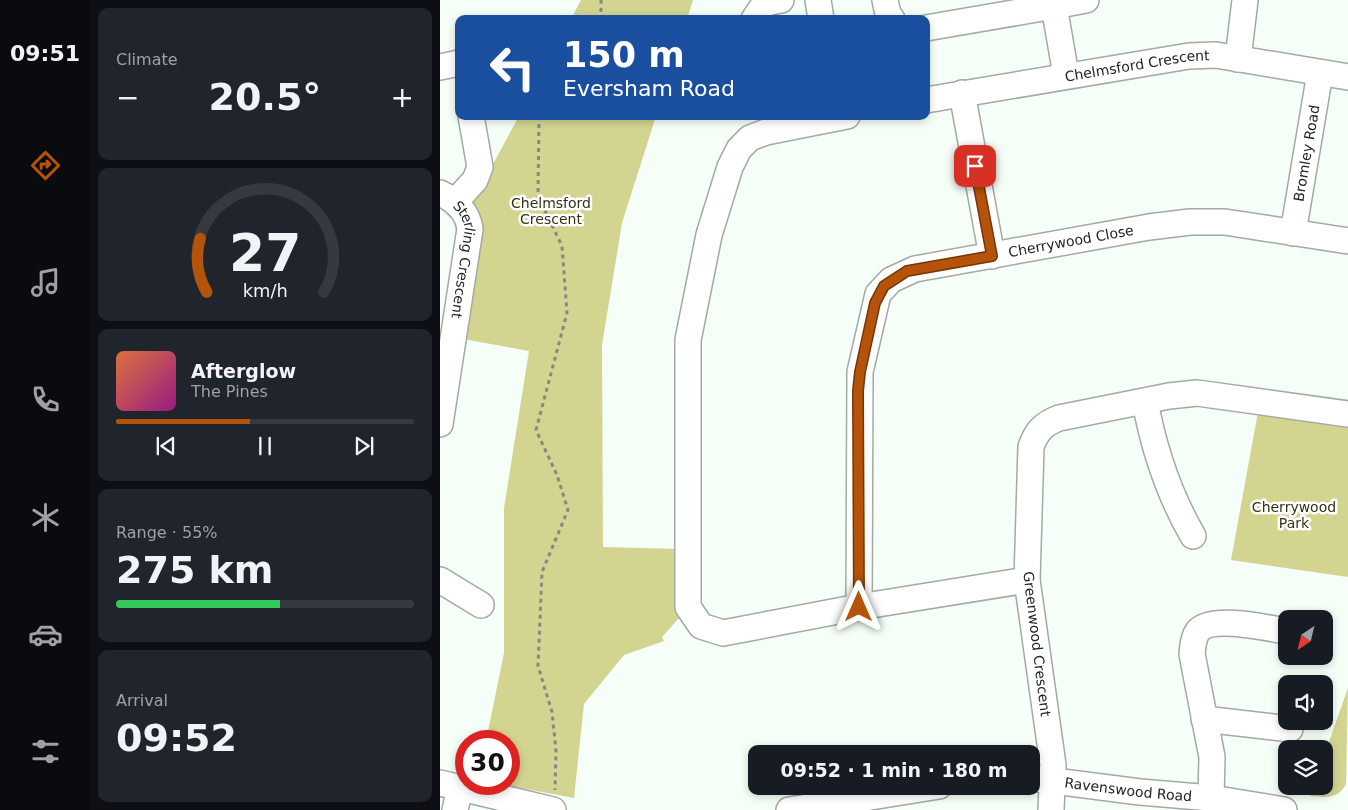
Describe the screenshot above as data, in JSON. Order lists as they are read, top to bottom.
{
  "streets": {
    "street": [
      "Chelmsford Crescent",
      "Bromley Road",
      "Cherrywood Close",
      "Sterling Crescent",
      "Greenwood Crescent",
      "Ravenswood Road"
    ]
  },
  "crossings": [
    ["Chelmsford Crescent", "Bromley Road"],
    ["Bromley Road", "Cherrywood Close"],
    ["Greenwood Crescent", "Ravenswood Road"]
  ],
  "parks": ["Chelmsford Crescent", "Cherrywood Park"],
  "north": "bottom left",
  "page": {
    "tabs": "09:51",
    "tile": [
      "Climate",
      ["Range · 55%", "275 km"],
      ["Arrival", "09:52"]
    ],
    "turn": ["150 m", "Eversham Road"],
    "heat": ["−", "20.5°", "+"],
    "song": ["Afterglow", "The Pines"],
    "limit": "30",
    "trip": "09:52 · 1 min · 180 m",
    "gauge": ["27", "km/h"]
  }
}
